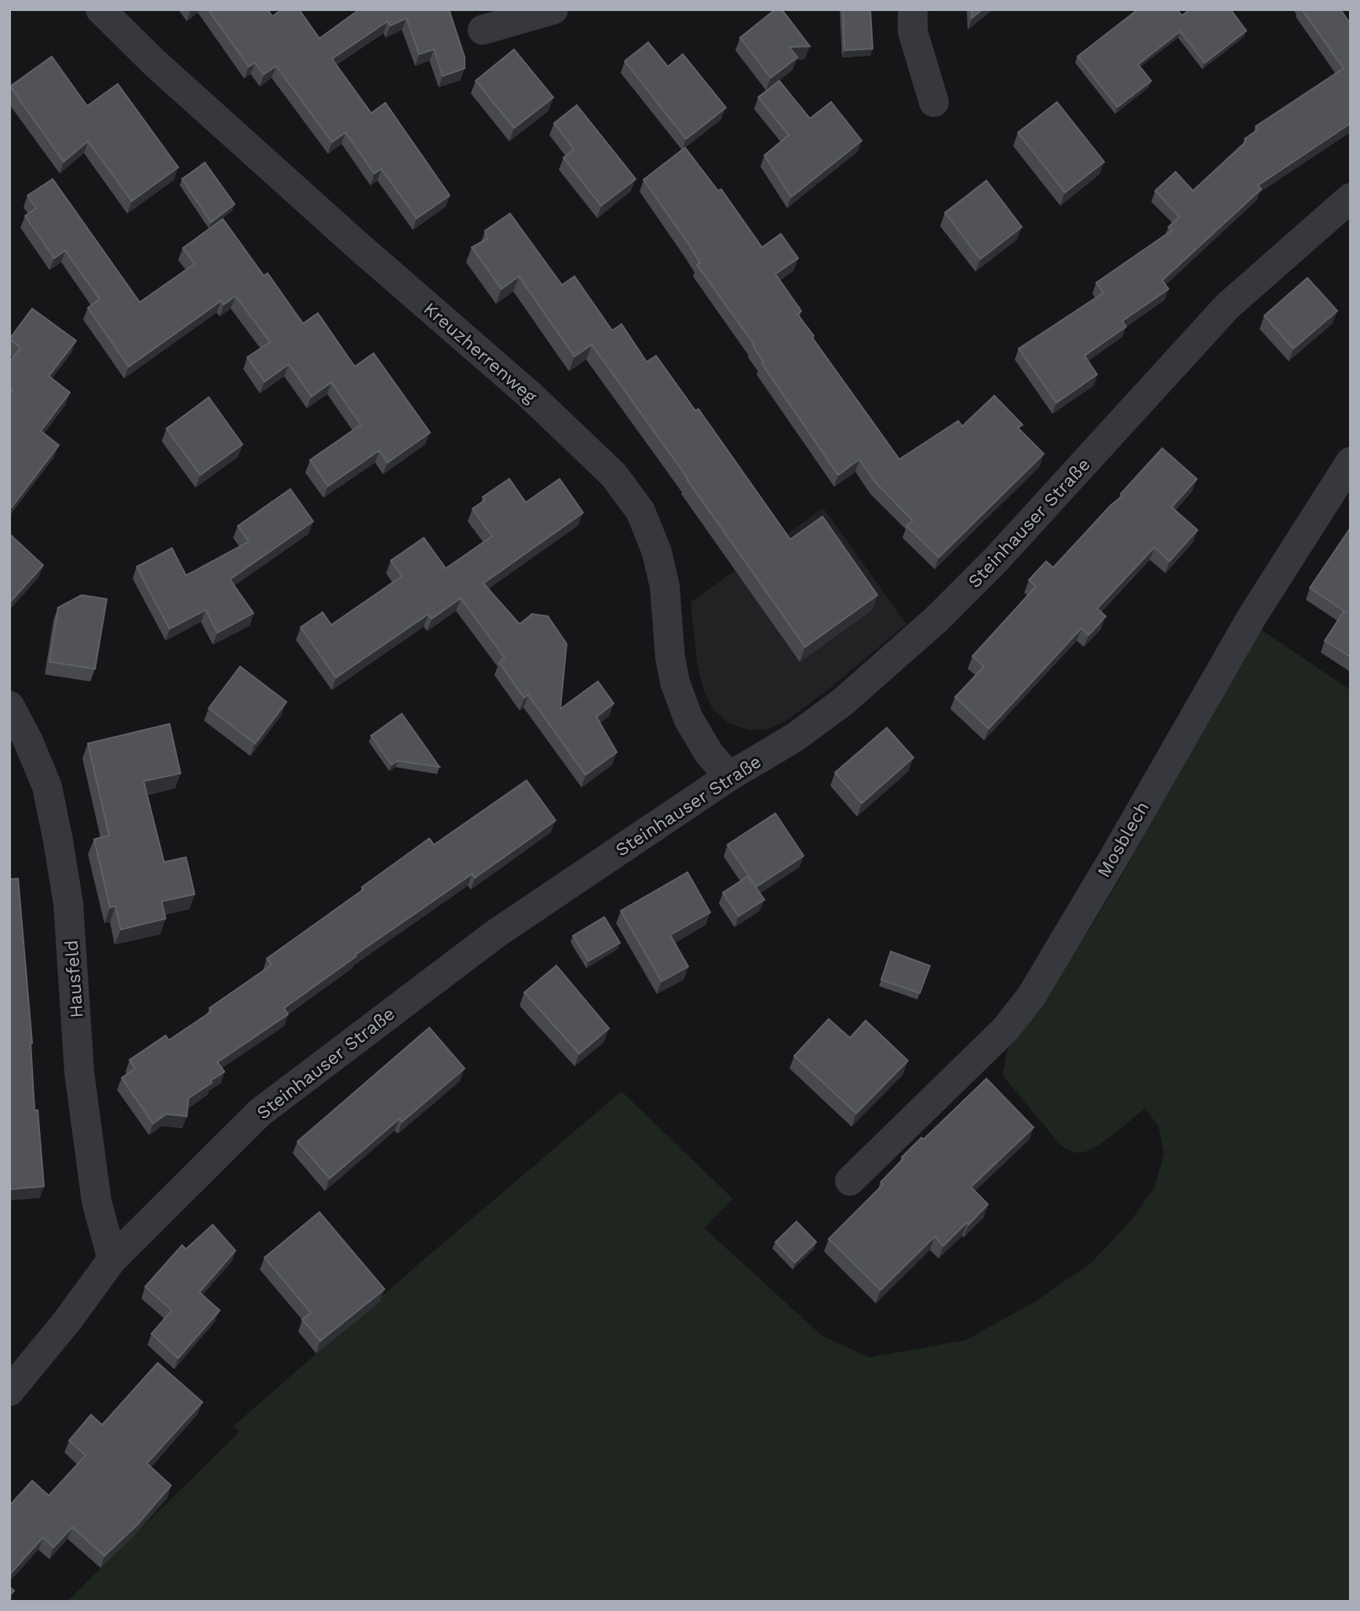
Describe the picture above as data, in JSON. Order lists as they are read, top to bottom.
{
  "streets": {
    "street": [
      "Kreuzherrenweg",
      "Steinhauser Straße",
      "Mosblech",
      "Hausfeld"
    ]
  },
  "crossings": [
    ["Kreuzherrenweg", "Steinhauser Straße"],
    ["Steinhauser Straße", "Hausfeld"]
  ]
}
